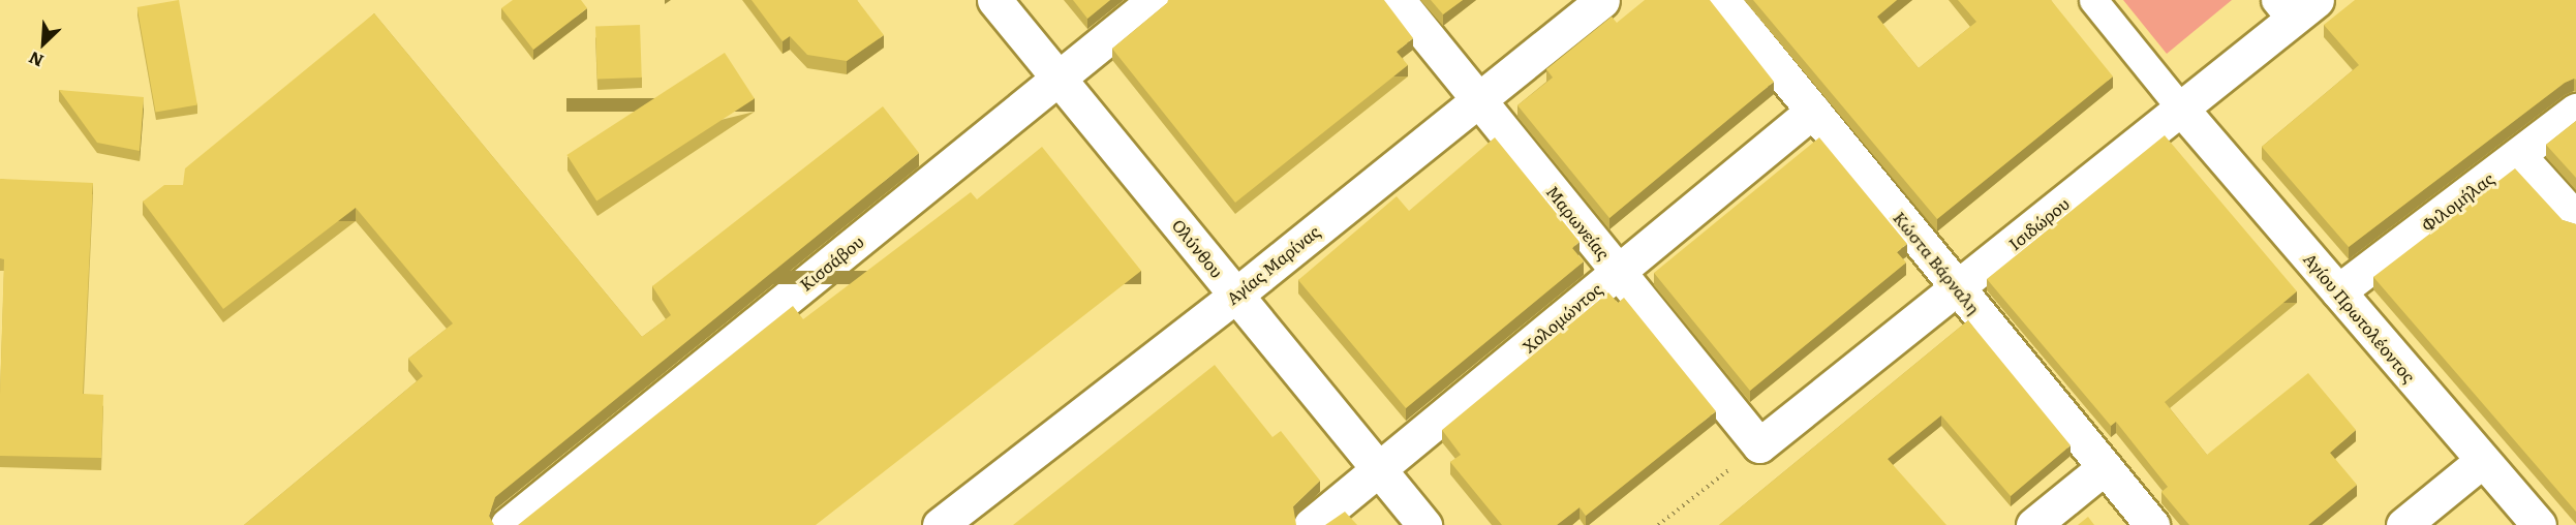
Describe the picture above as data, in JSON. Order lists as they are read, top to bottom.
{
  "streets": {
    "street": [
      "Φιλομήλας",
      "Μαρωνείας",
      "Ισιδώρου",
      "Ολύνθου",
      "Κισσάβου",
      "Κώστα Βάρναλη",
      "Αγίας Μαρίνας",
      "Χολομώντος",
      "Αγίου Πρωτολέοντος"
    ]
  },
  "crossings": [
    ["Φιλομήλας", "Αγίου Πρωτολέοντος"],
    ["Μαρωνείας", "Ισιδώρου"],
    ["Μαρωνείας", "Αγίας Μαρίνας"],
    ["Μαρωνείας", "Χολομώντος"],
    ["Ισιδώρου", "Κώστα Βάρναλη"],
    ["Ισιδώρου", "Αγίου Πρωτολέοντος"],
    ["Ολύνθου", "Κισσάβου"],
    ["Ολύνθου", "Αγίας Μαρίνας"],
    ["Ολύνθου", "Χολομώντος"],
    ["Κώστα Βάρναλη", "Χολομώντος"]
  ],
  "north": "bottom left"
}
